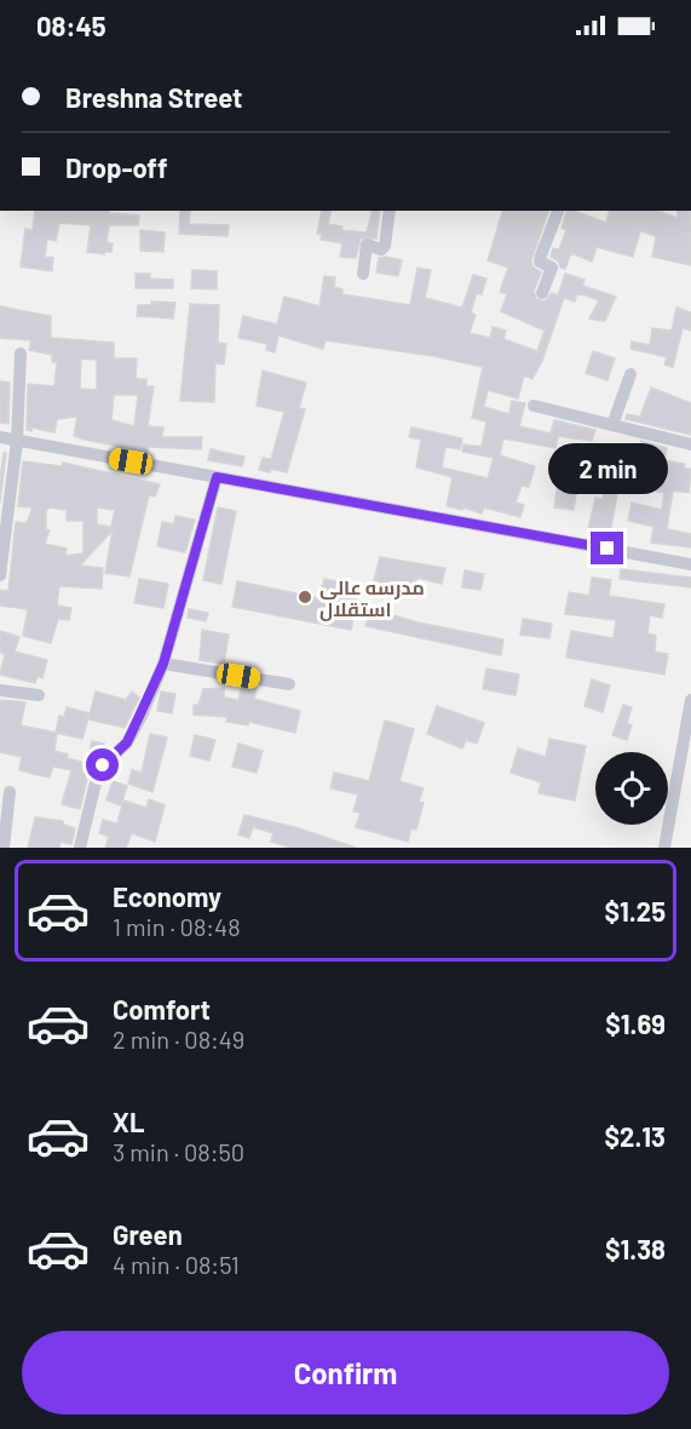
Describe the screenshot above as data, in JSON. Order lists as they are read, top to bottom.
{
  "places": ["مدرسه عالی استقلال"],
  "page": {
    "status": "08:45",
    "banner": ["Breshna Street", "Drop-off"],
    "bubble": "2 min",
    "list": [
      {
        "name": "Economy",
        "note": "1 min · 08:48",
        "value": "$1.25"
      },
      {
        "name": "Comfort",
        "note": "2 min · 08:49",
        "value": "$1.69"
      },
      {
        "name": "XL",
        "note": "3 min · 08:50",
        "value": "$2.13"
      },
      {
        "name": "Green",
        "note": "4 min · 08:51",
        "value": "$1.38"
      }
    ],
    "buttons": "Confirm"
  }
}
